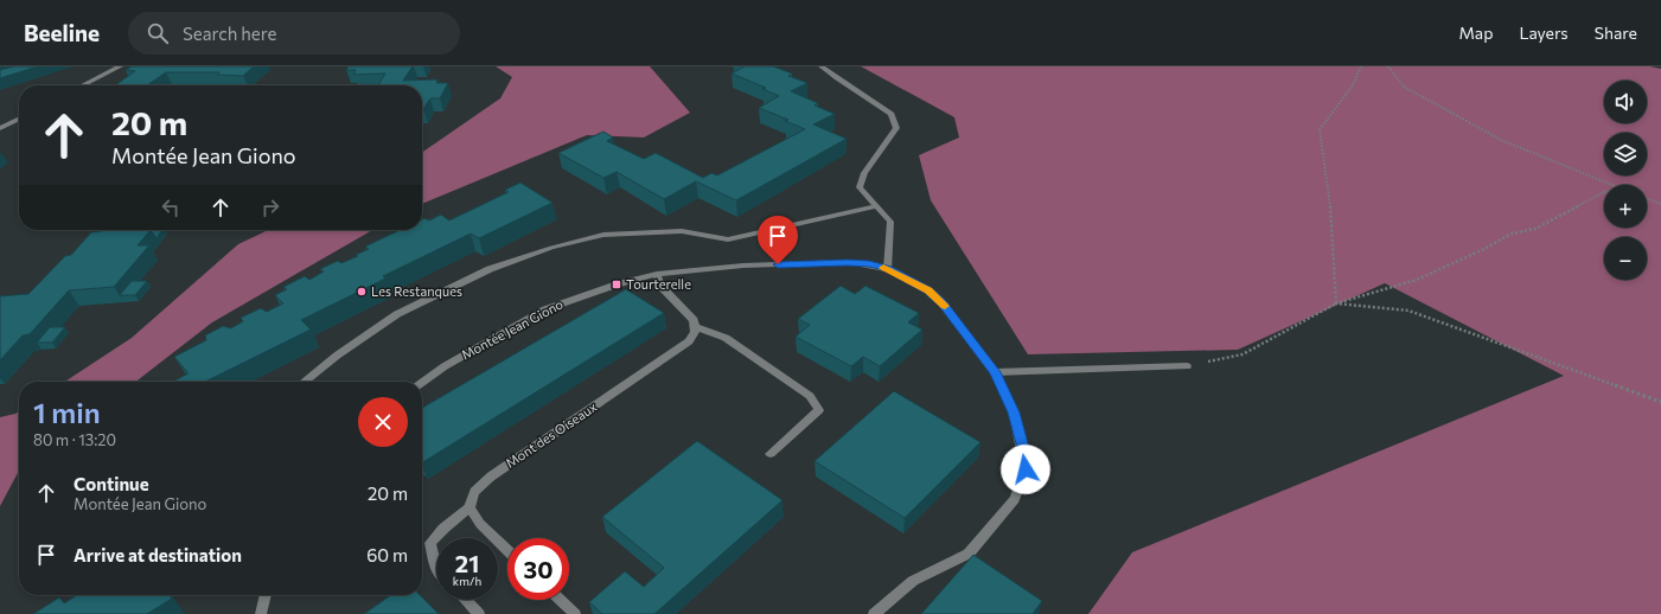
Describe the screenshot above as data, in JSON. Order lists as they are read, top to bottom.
{
  "streets": {
    "street": ["Montée Jean Giono", "Mont des Oiseaux"]
  },
  "places": {
    "transit": ["Tourterelle"],
    "other": ["Les Restanques"]
  },
  "page": {
    "header": "Beeline",
    "search": "Search here",
    "nav": ["Map", "Layers", "Share"],
    "map_buttons": ["+", "−"],
    "turn": ["20 m", "Montée Jean Giono"],
    "heading": ["1 min", "80 m · 13:20"],
    "list": [
      {
        "name": "Continue",
        "note": "Montée Jean Giono",
        "value": "20 m"
      },
      {
        "name": "Arrive at destination",
        "value": "60 m"
      }
    ],
    "speed": "21 km/h",
    "limit": "30"
  }
}
